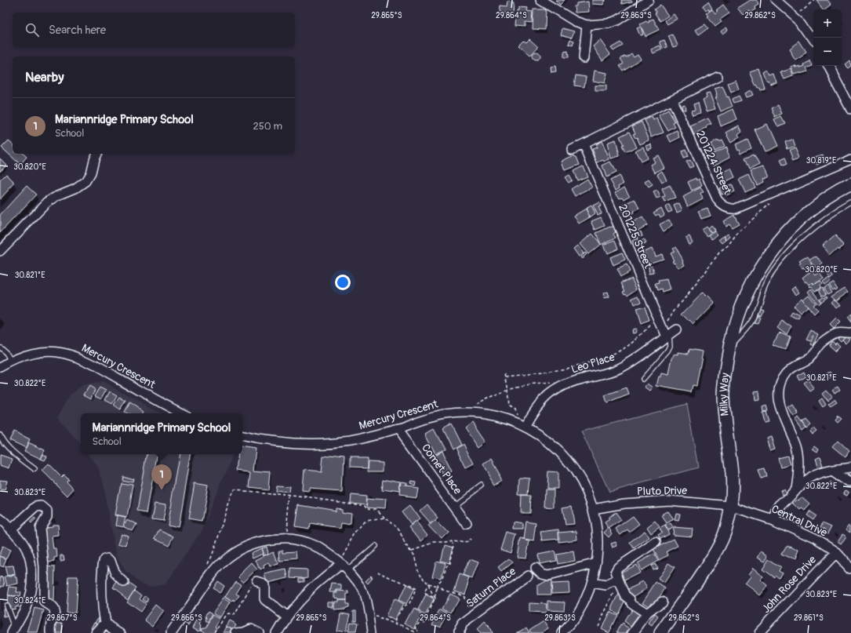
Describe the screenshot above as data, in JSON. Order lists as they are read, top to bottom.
{
  "streets": {
    "street": [
      "201224 Street",
      "201225 Street",
      "Leo Place",
      "Mercury Crescent",
      "Milky Way",
      "Comet Place",
      "Pluto Drive",
      "Central Drive",
      "John Rose Drive",
      "Saturn Place"
    ]
  },
  "crossings": [
    ["201225 Street", "Leo Place"],
    ["Leo Place", "Mercury Crescent"],
    ["Mercury Crescent", "Comet Place"],
    ["Mercury Crescent", "Pluto Drive"],
    ["Milky Way", "Pluto Drive"],
    ["Milky Way", "Central Drive"],
    ["Pluto Drive", "Central Drive"],
    ["Central Drive", "John Rose Drive"]
  ],
  "page": {
    "map_buttons": ["+", "−"],
    "search": "Search here",
    "heading": "Nearby",
    "list": [
      {
        "mark": "1",
        "name": "Mariannridge Primary School",
        "note": "School",
        "value": "250 m"
      }
    ],
    "popup": ["Mariannridge Primary School", "School"],
    "pins": "1"
  },
  "coordinates": [
    "29.865°S",
    "29.864°S",
    "29.863°S",
    "29.862°S",
    "30.819°E",
    "30.820°E",
    "30.821°E",
    "30.822°E",
    "30.823°E",
    "30.824°E",
    "29.867°S",
    "29.866°S",
    "29.861°S"
  ]
}
